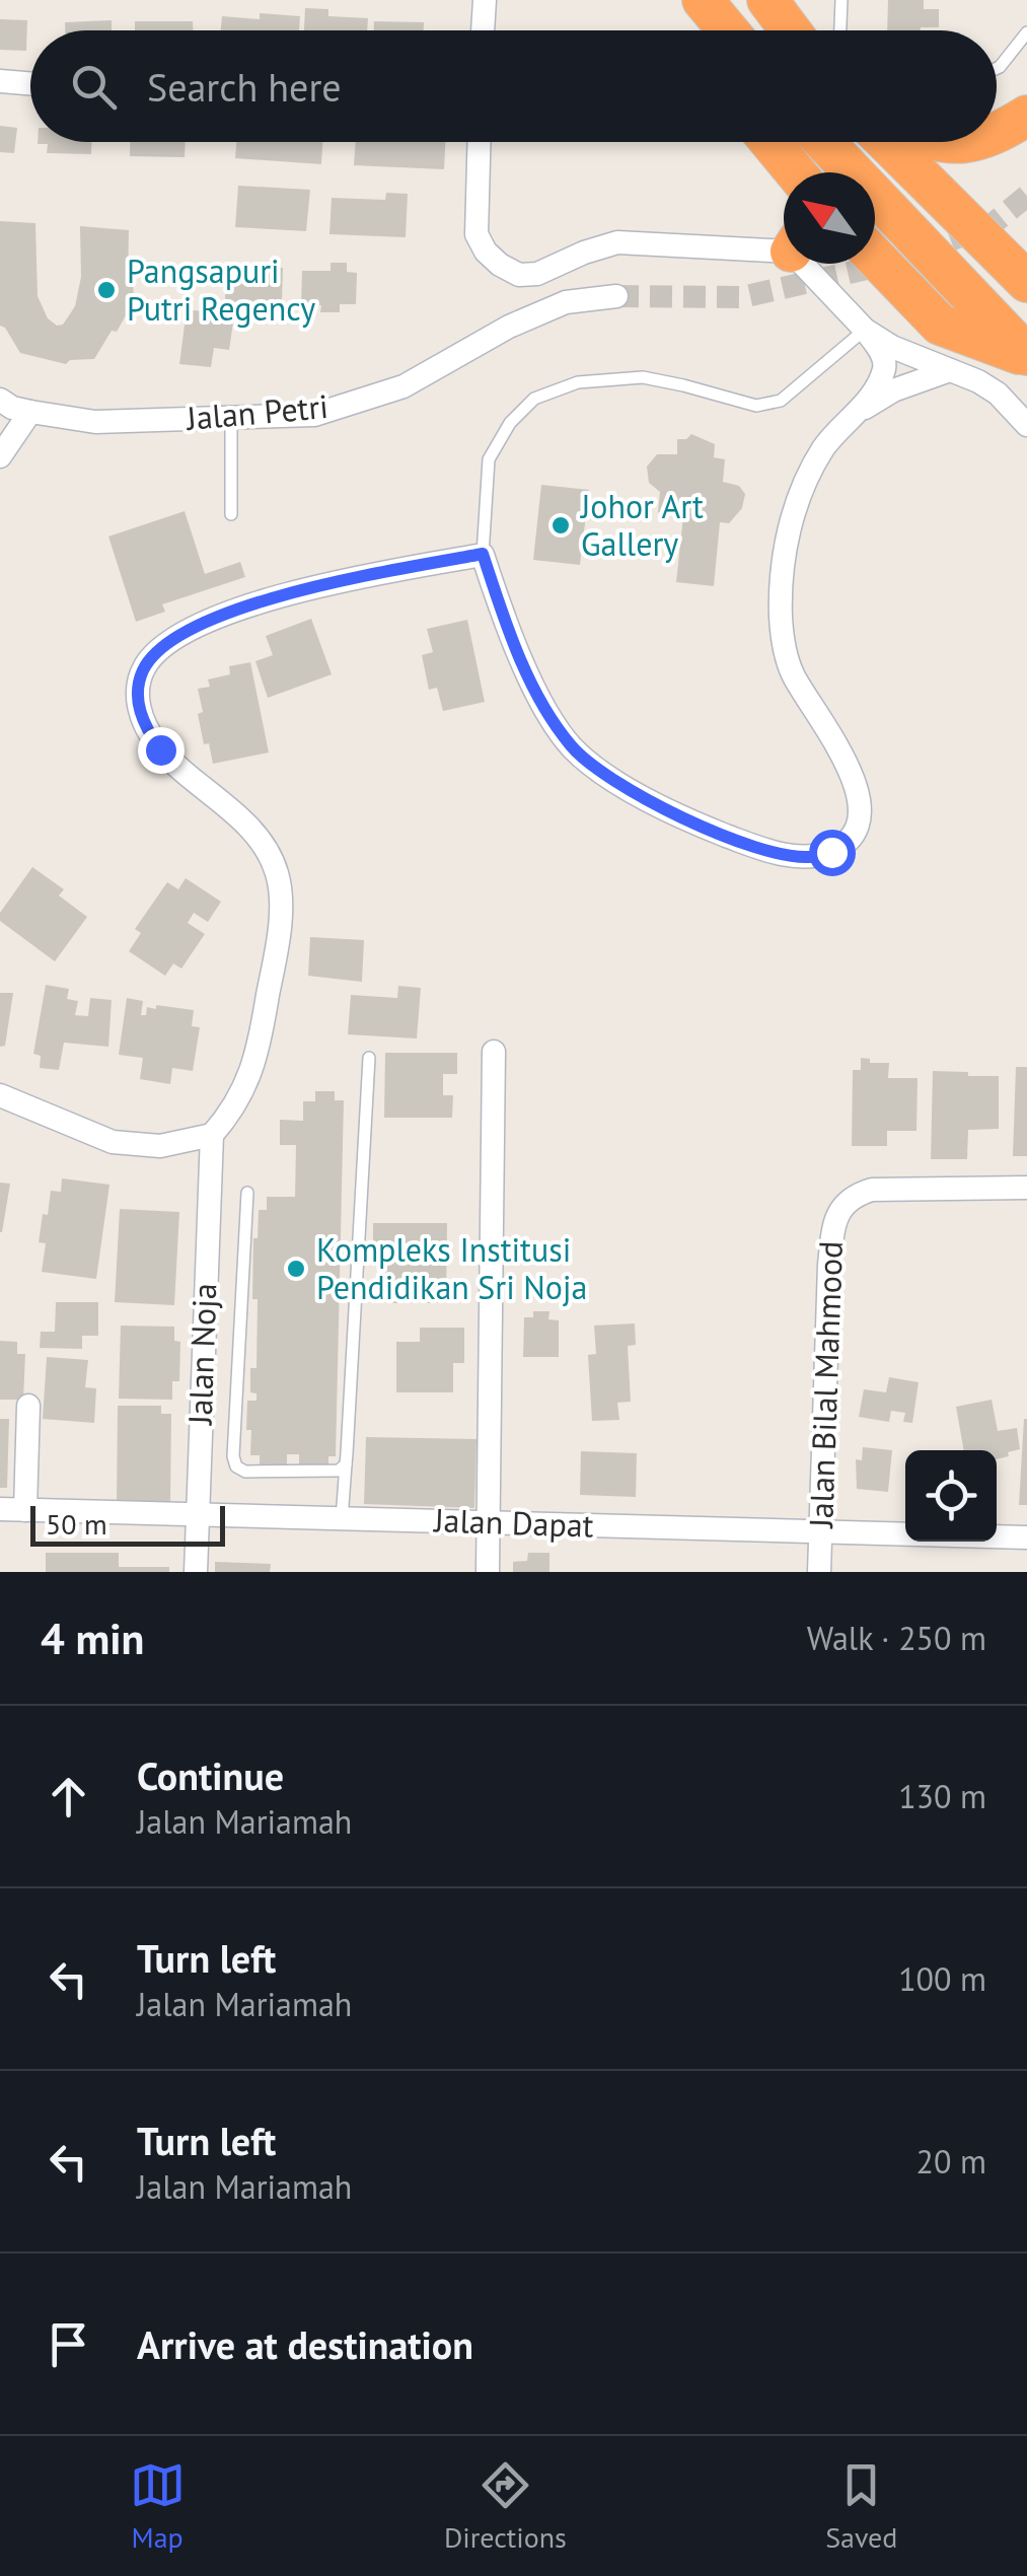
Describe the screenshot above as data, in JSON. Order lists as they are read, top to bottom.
{
  "streets": {
    "street": [
      "Jalan Petri",
      "Jalan Noja",
      "Jalan Bilal Mahmood",
      "Jalan Dapat"
    ]
  },
  "crossings": [
    ["Jalan Noja", "Jalan Dapat"],
    ["Jalan Bilal Mahmood", "Jalan Dapat"]
  ],
  "places": ["Pangsapuri Putri Regency", "Johor Art Gallery", "Kompleks Institusi Pendidikan Sri Noja"],
  "scale_bar": "50 m",
  "north": "top left",
  "page": {
    "search": "Search here",
    "scale": "50 m",
    "heading": ["4 min", "Walk · 250 m"],
    "list": [
      ["Continue", "Jalan Mariamah", "130 m"],
      ["Turn left", "Jalan Mariamah", "100 m"],
      ["Turn left", "Jalan Mariamah", "20 m"],
      "Arrive at destination"
    ],
    "nav": ["Map", "Directions", "Saved"]
  }
}
